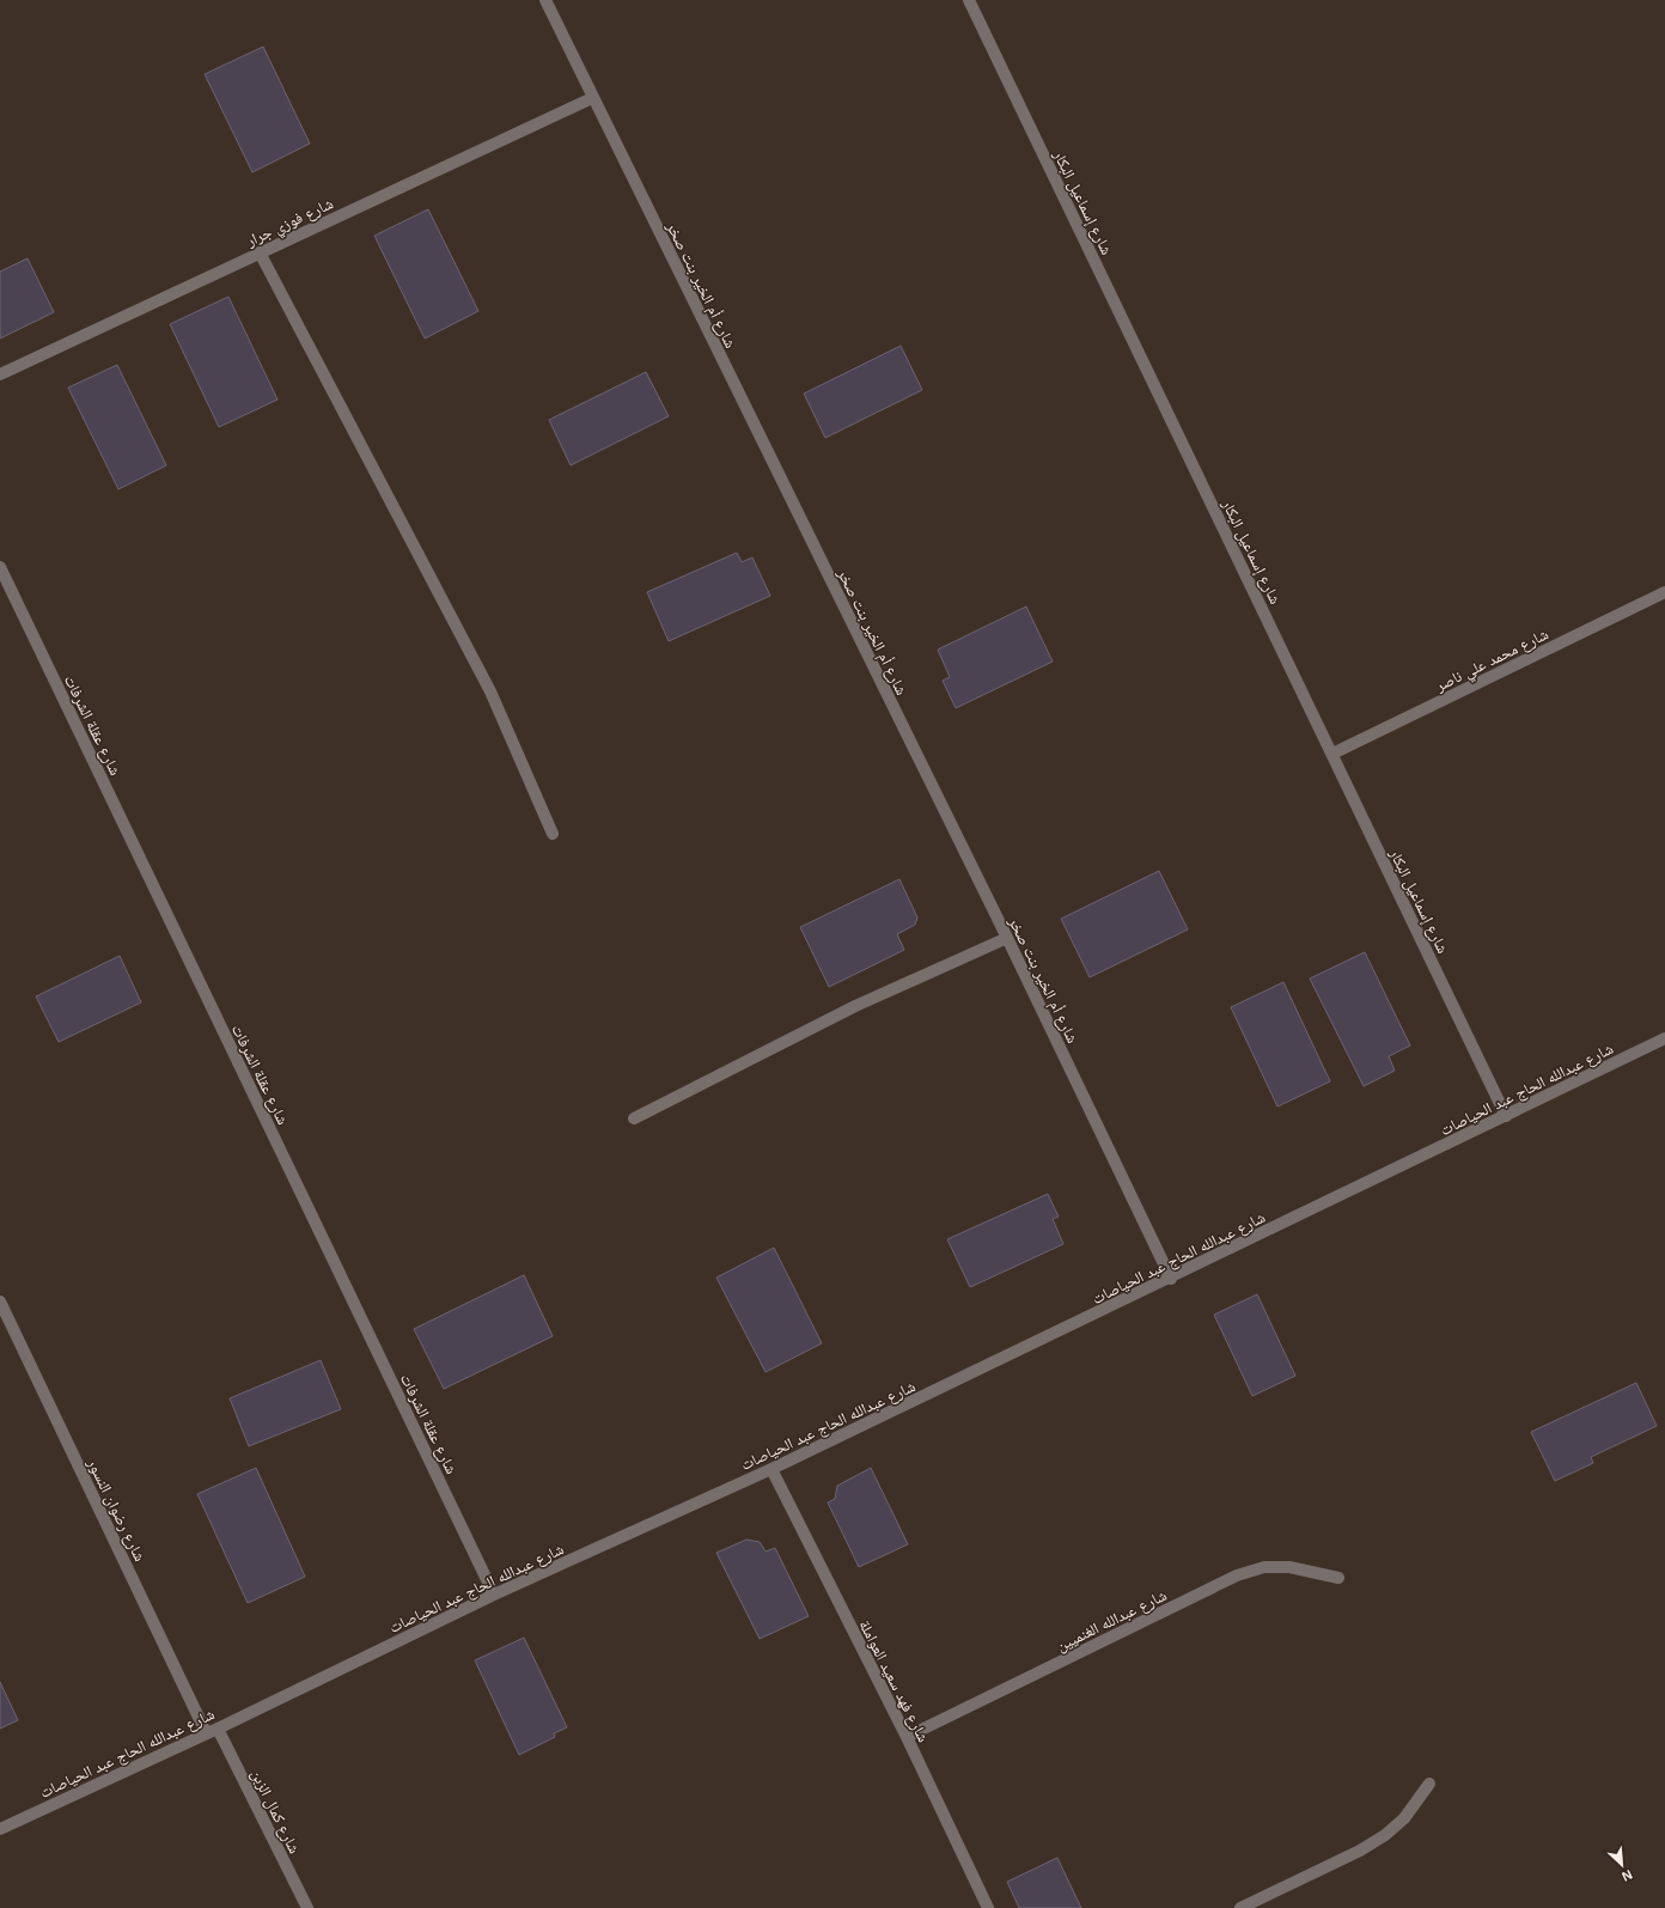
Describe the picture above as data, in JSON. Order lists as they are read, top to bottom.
{
  "streets": {
    "street": [
      "شارع إسماعيل البكار",
      "شارع فوزي جرار",
      "شارع أم الخير بنت صخر",
      "شارع محمد علي ناصر",
      "شارع عقلة الشرفات",
      "شارع عبدالله الحاج عبد الحياصات",
      "شارع رضوان النسور",
      "شارع عبدالله الغنميين",
      "شارع فهد سعيد العواملة",
      "شارع كمال الزبن"
    ]
  },
  "crossings": [
    ["شارع إسماعيل البكار", "شارع محمد علي ناصر"],
    ["شارع إسماعيل البكار", "شارع عبدالله الحاج عبد الحياصات"],
    ["شارع فوزي جرار", "شارع أم الخير بنت صخر"],
    ["شارع أم الخير بنت صخر", "شارع عبدالله الحاج عبد الحياصات"],
    ["شارع عقلة الشرفات", "شارع عبدالله الحاج عبد الحياصات"],
    ["شارع عبدالله الحاج عبد الحياصات", "شارع رضوان النسور"],
    ["شارع عبدالله الحاج عبد الحياصات", "شارع فهد سعيد العواملة"],
    ["شارع عبدالله الحاج عبد الحياصات", "شارع كمال الزبن"],
    ["شارع رضوان النسور", "شارع كمال الزبن"],
    ["شارع عبدالله الغنميين", "شارع فهد سعيد العواملة"]
  ],
  "north": "bottom right"
}
